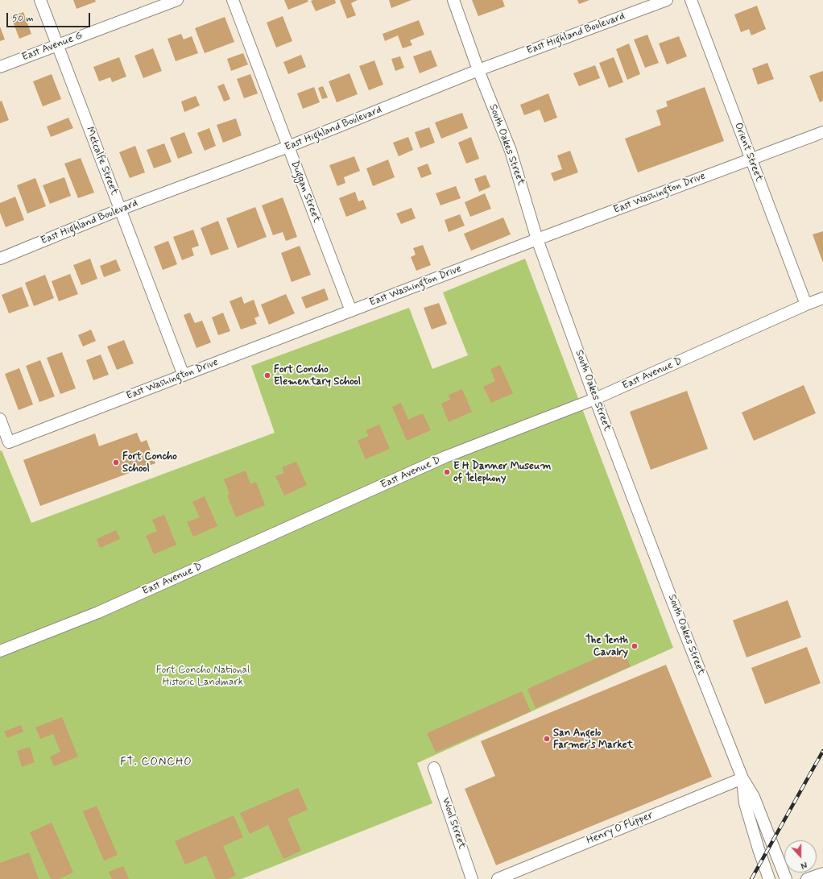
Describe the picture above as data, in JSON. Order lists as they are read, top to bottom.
{
  "streets": {
    "street": [
      "East Highland Boulevard",
      "East Avenue G",
      "South Oakes Street",
      "Orient Street",
      "Metcalfe Street",
      "Duggan Street",
      "East Washington Drive",
      "East Avenue D",
      "Wool Street",
      "Henry O Flipper"
    ]
  },
  "crossings": [
    ["East Highland Boulevard", "South Oakes Street"],
    ["East Highland Boulevard", "Metcalfe Street"],
    ["East Highland Boulevard", "Duggan Street"],
    ["East Avenue G", "Metcalfe Street"],
    ["South Oakes Street", "East Washington Drive"],
    ["South Oakes Street", "East Avenue D"],
    ["South Oakes Street", "Henry O Flipper"],
    ["Orient Street", "East Washington Drive"],
    ["Orient Street", "East Avenue D"],
    ["Metcalfe Street", "East Washington Drive"],
    ["Duggan Street", "East Washington Drive"]
  ],
  "districts": ["FT. CONCHO"],
  "parks": ["Fort Concho National Historic Landmark"],
  "places": [
    "Fort Concho Elementary School",
    "Fort Concho School",
    "E H Danner Museum of Telephony",
    "The Tenth Cavalry",
    "San Angelo Farmer's Market"
  ],
  "scale_bar": "50 m",
  "north": "bottom"
}
